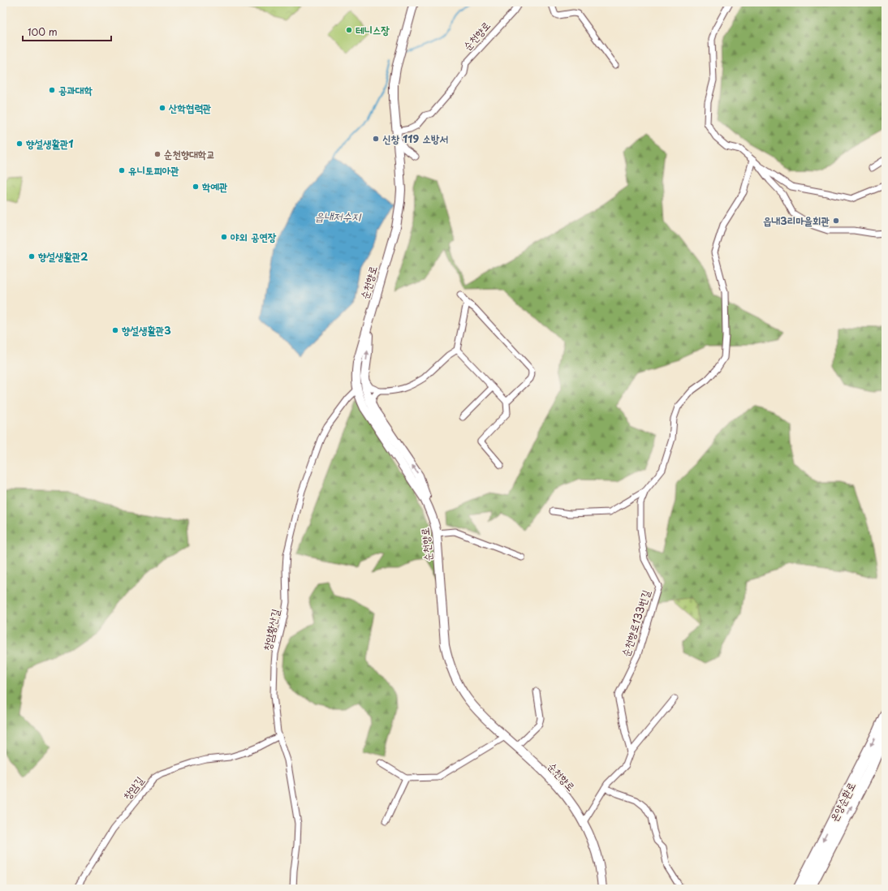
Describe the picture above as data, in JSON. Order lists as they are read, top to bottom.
{
  "streets": {
    "highway": ["온양순환로"],
    "main road": ["순천향로"],
    "street": ["순천향로133번길", "창암황산길", "창암길"]
  },
  "crossings": [
    ["순천향로", "창암황산길"],
    ["창암황산길", "창암길"]
  ],
  "water": ["읍내저수지"],
  "places": [
    "테니스장",
    "공과대학",
    "산학협력관",
    "신창 119 소방서",
    "향설생활관1",
    "순천향대학교",
    "유니토피아관",
    "학예관",
    "읍내3리마을회관",
    "야외 공연장",
    "향설생활관2",
    "향설생활관3"
  ],
  "scale_bar": "100 m"
}
